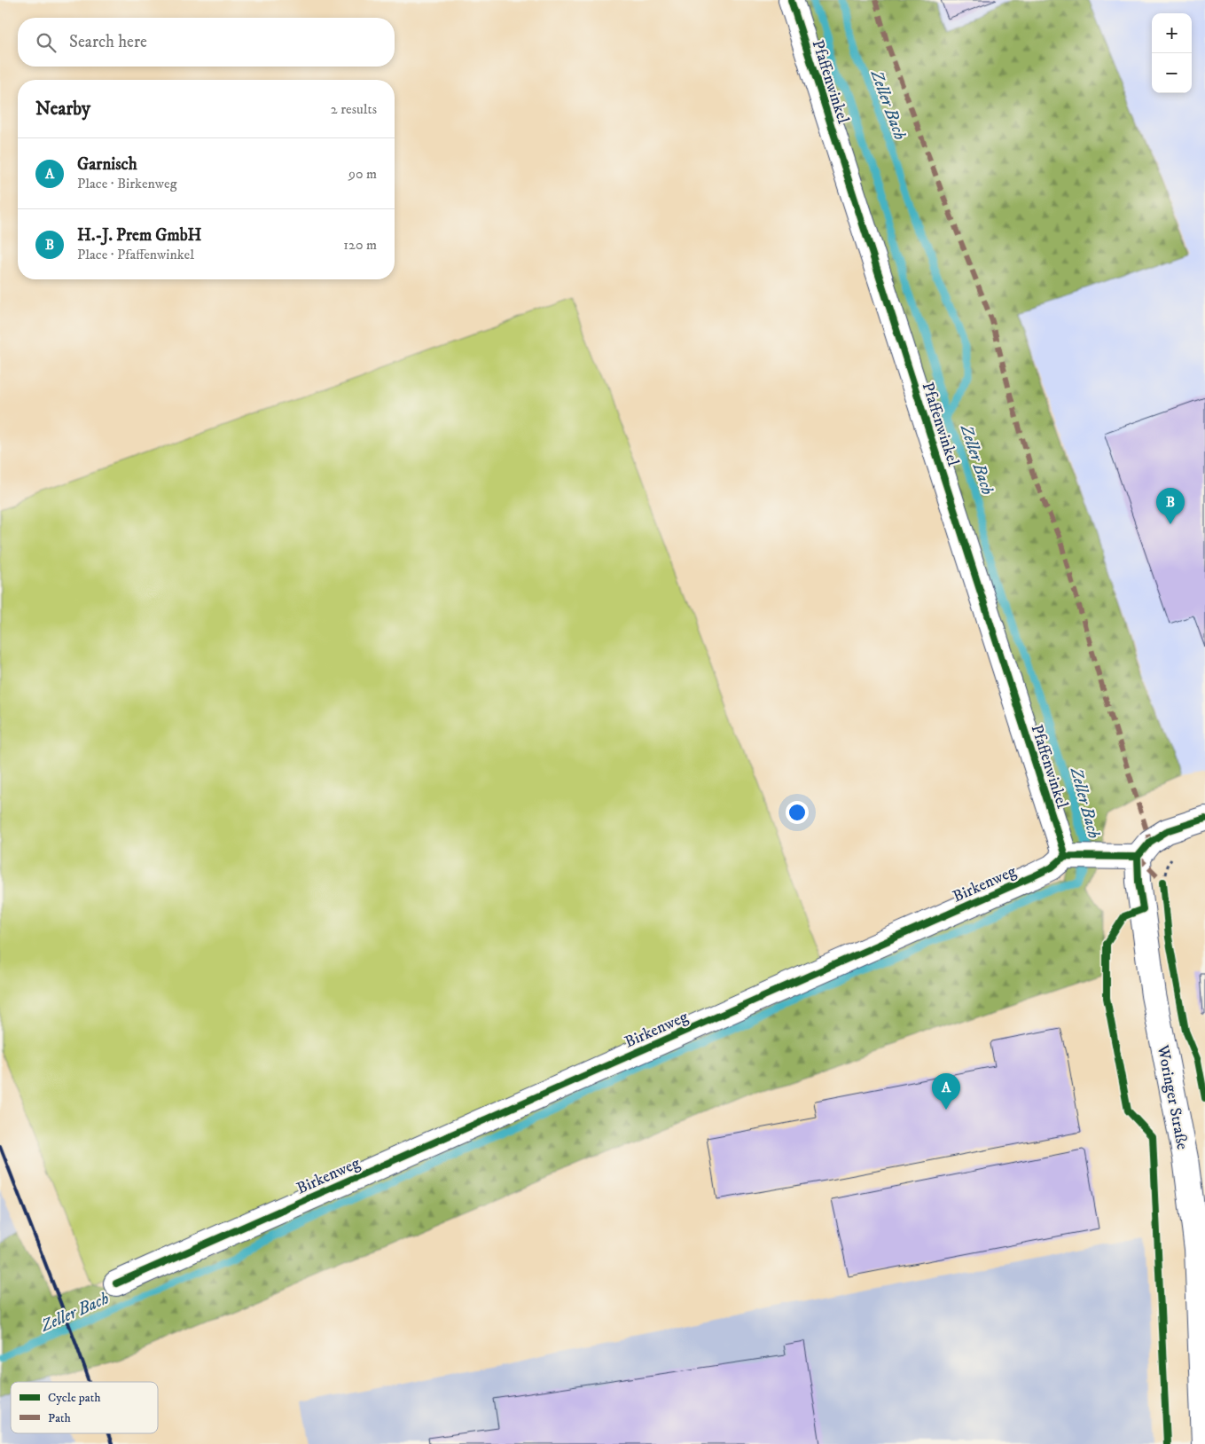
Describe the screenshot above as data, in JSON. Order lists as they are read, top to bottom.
{
  "streets": {
    "street": ["Pfaffenwinkel", "Birkenweg", "Woringer Straße"]
  },
  "crossings": [
    ["Pfaffenwinkel", "Birkenweg"]
  ],
  "water": ["Zeller Bach"],
  "legend": ["Cycle path", "Path"],
  "page": {
    "map_buttons": ["+", "−"],
    "search": "Search here",
    "heading": ["Nearby", "2 results"],
    "list": [
      {
        "mark": "A",
        "name": "Garnisch",
        "note": "Place · Birkenweg",
        "value": "90 m"
      },
      {
        "mark": "B",
        "name": "H.-J. Prem GmbH",
        "note": "Place · Pfaffenwinkel",
        "value": "120 m"
      }
    ],
    "pins": ["B", "A"]
  }
}
